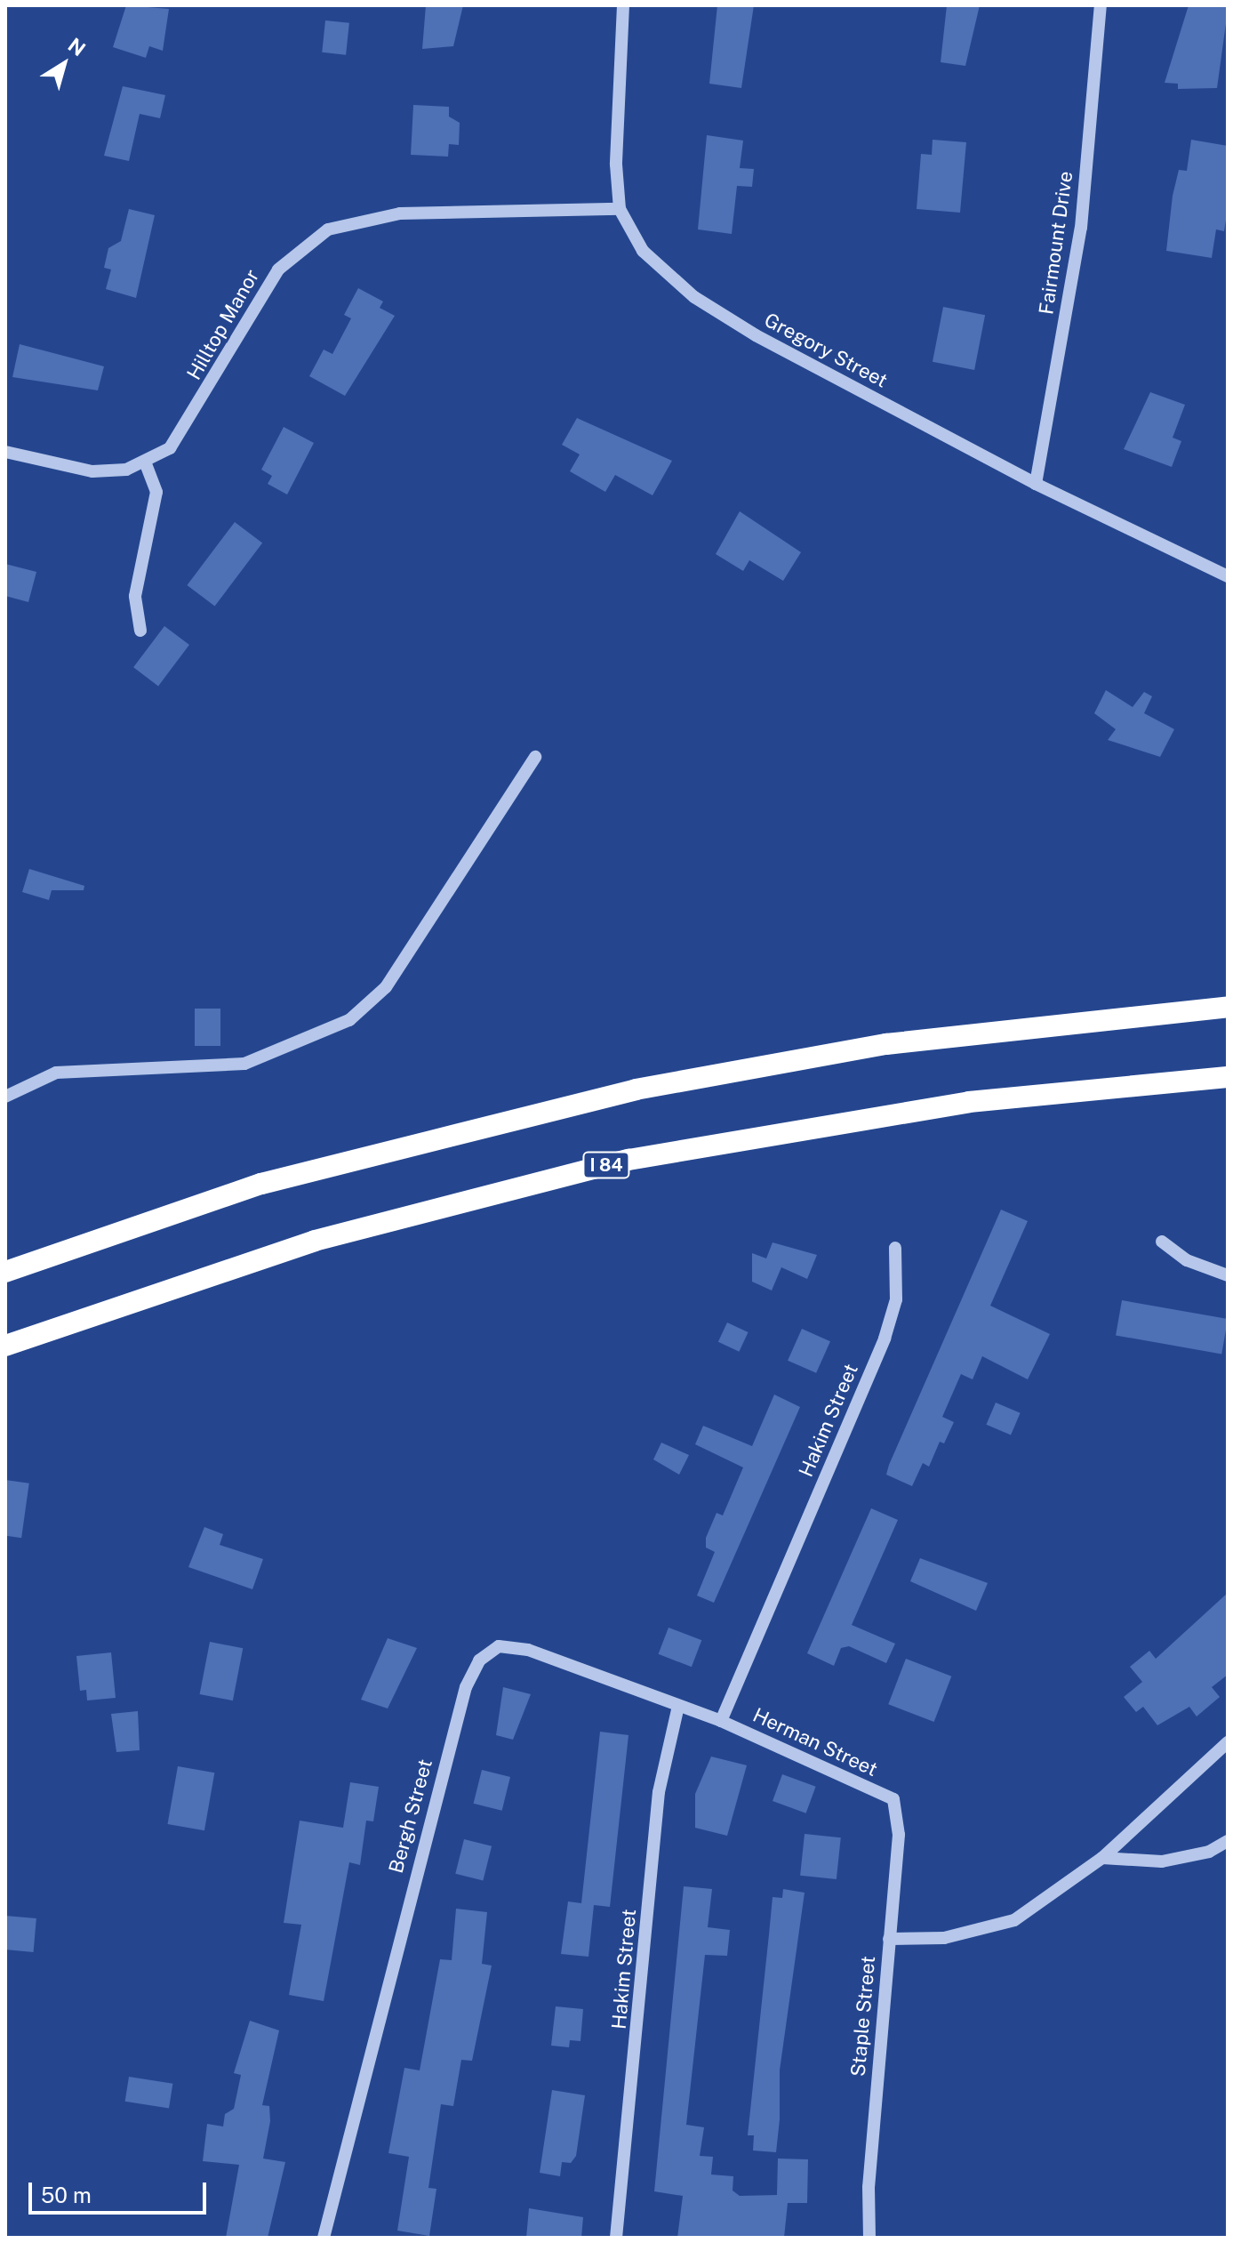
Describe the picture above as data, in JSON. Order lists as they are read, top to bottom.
{
  "streets": {
    "highway": ["I 84"],
    "street": [
      "Fairmount Drive",
      "Hilltop Manor",
      "Gregory Street",
      "Hakim Street",
      "Herman Street",
      "Bergh Street",
      "Staple Street"
    ]
  },
  "crossings": [
    ["Fairmount Drive", "Gregory Street"],
    ["Hilltop Manor", "Gregory Street"],
    ["Hakim Street", "Herman Street"],
    ["Hakim Street", "Bergh Street"],
    ["Herman Street", "Bergh Street"],
    ["Herman Street", "Staple Street"]
  ],
  "scale_bar": "50 m",
  "north": "top right"
}
